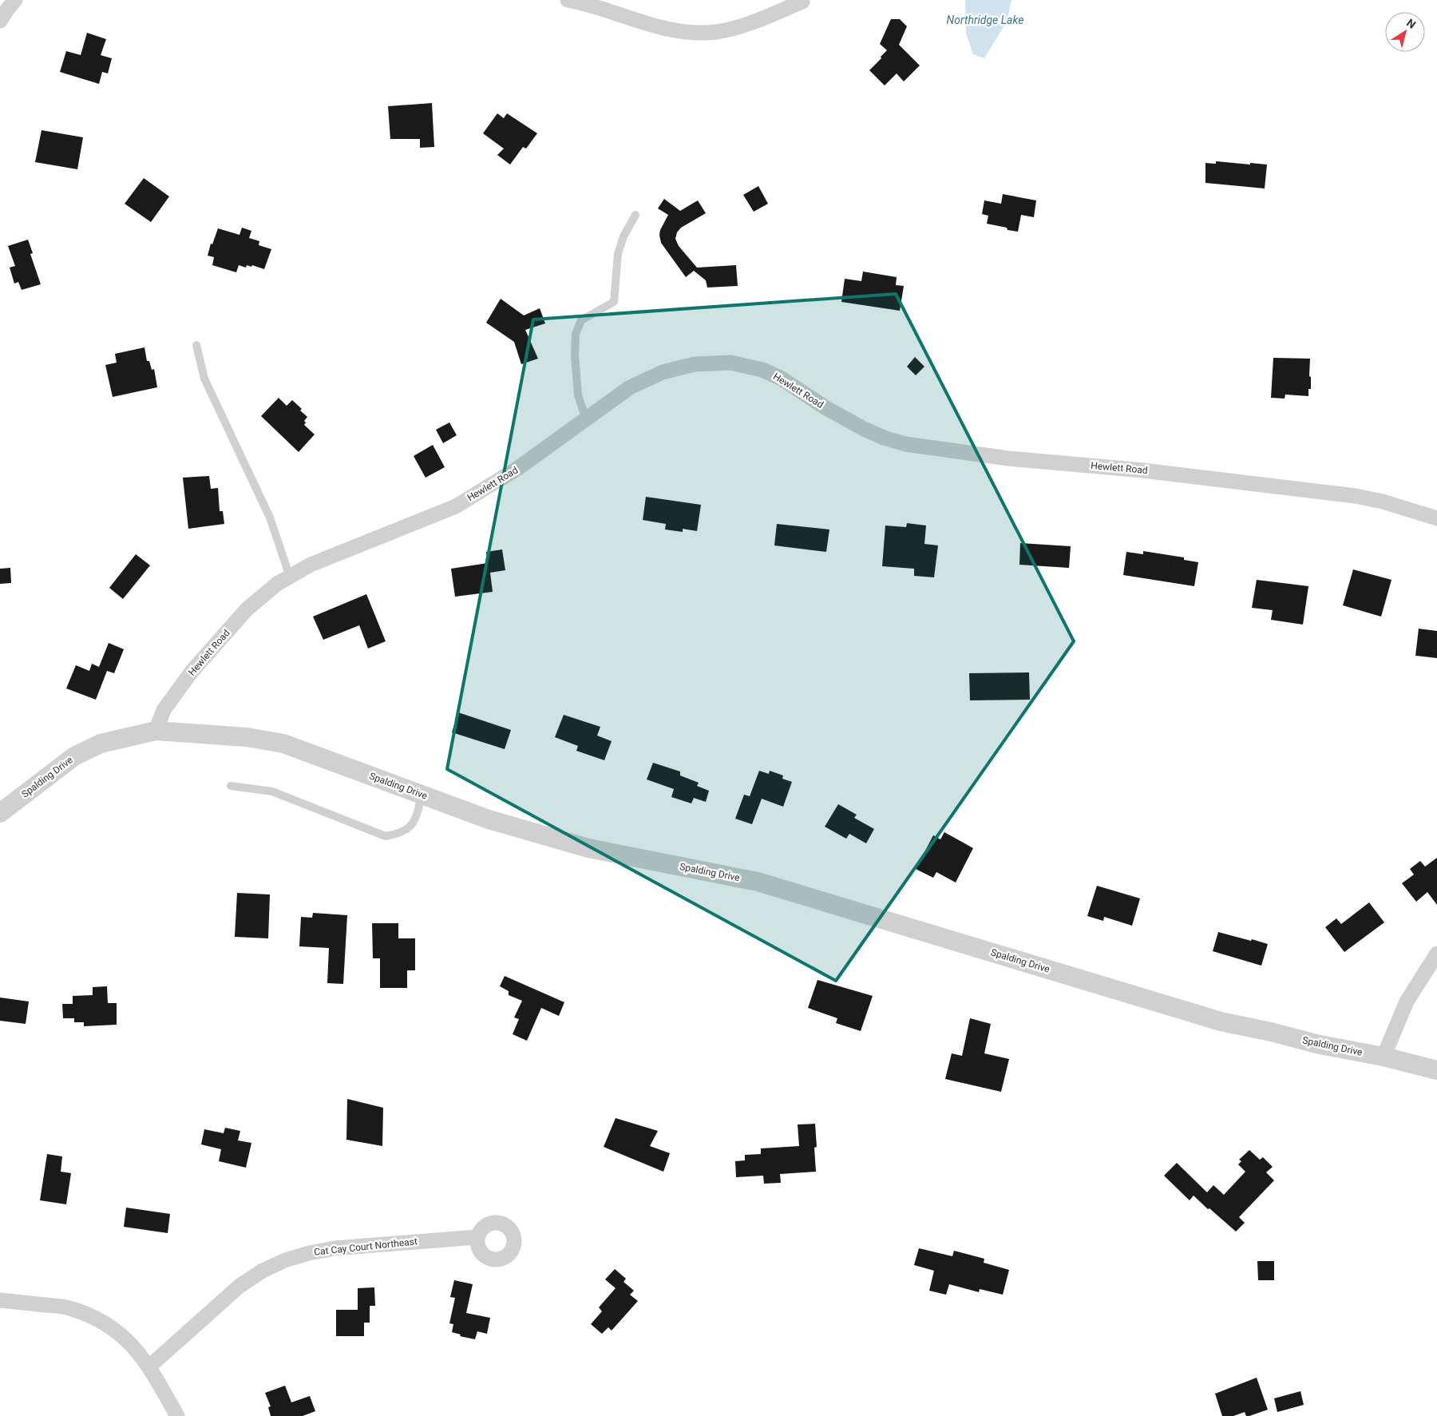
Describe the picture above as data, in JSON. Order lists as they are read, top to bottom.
{
  "streets": {
    "street": ["Hewlett Road", "Spalding Drive", "Cat Cay Court Northeast"]
  },
  "crossings": [
    ["Hewlett Road", "Spalding Drive"]
  ],
  "water": ["Northridge Lake"],
  "north": "top right"
}
